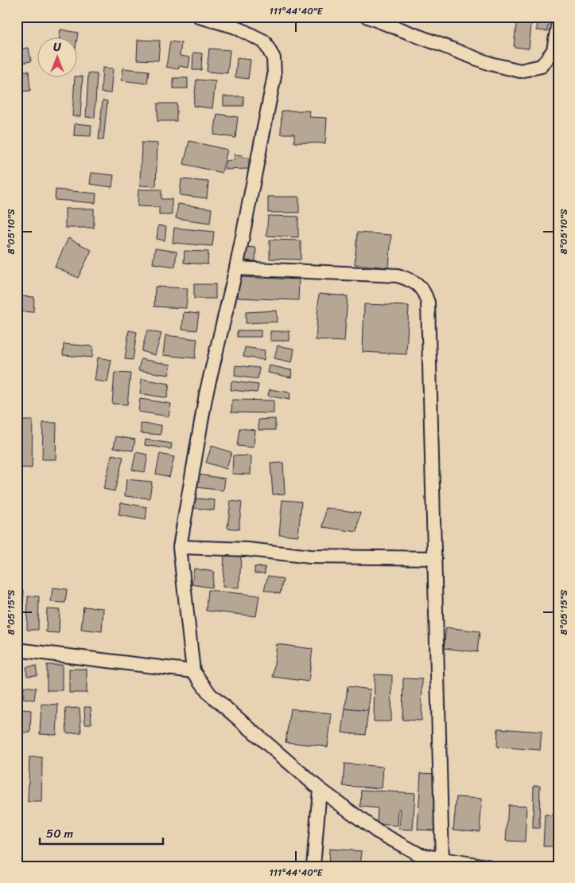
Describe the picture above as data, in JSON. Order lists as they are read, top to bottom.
{
  "scale_bar": "50 m",
  "north": "top",
  "coordinates": ["111°44'40\"E", "8°05'10\"S", "8°05'15\"S"]
}
